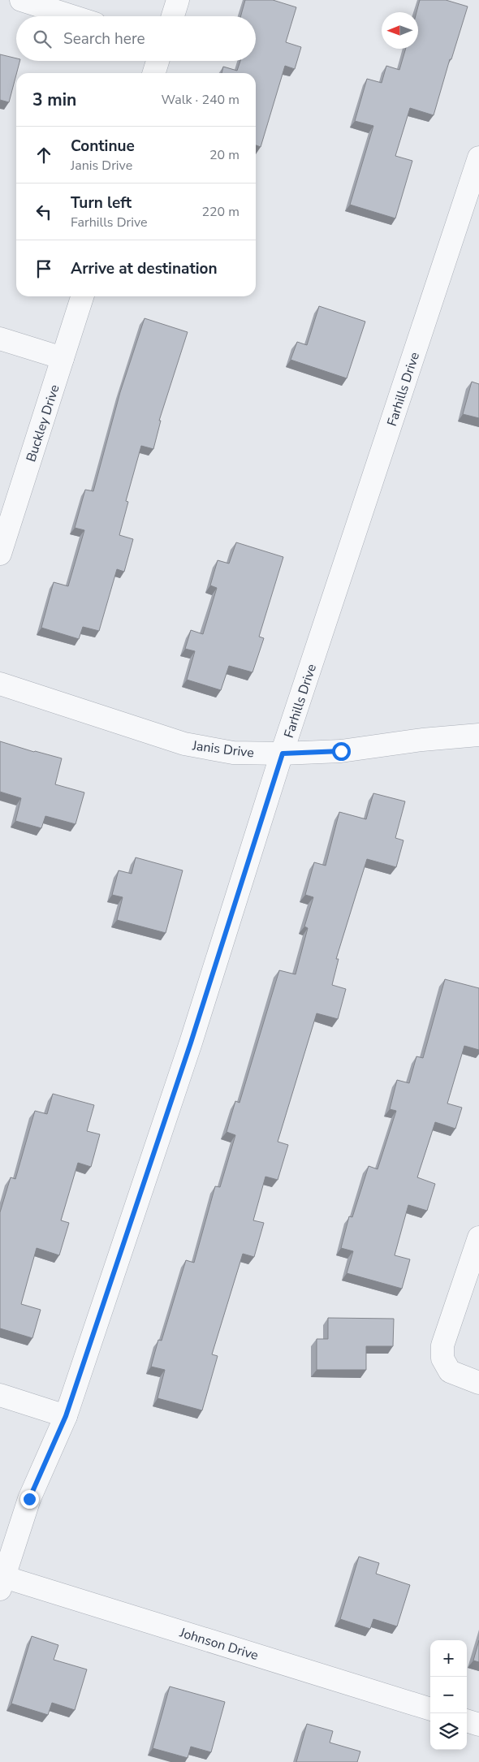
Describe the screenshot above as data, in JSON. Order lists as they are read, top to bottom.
{
  "streets": {
    "street": [
      "Farhills Drive",
      "Buckley Drive",
      "Janis Drive",
      "Johnson Drive"
    ]
  },
  "crossings": [
    ["Farhills Drive", "Janis Drive"],
    ["Farhills Drive", "Johnson Drive"]
  ],
  "north": "left",
  "page": {
    "search": "Search here",
    "heading": ["3 min", "Walk · 240 m"],
    "list": [
      ["Continue", "Janis Drive", "20 m"],
      ["Turn left", "Farhills Drive", "220 m"],
      "Arrive at destination"
    ],
    "map_buttons": ["+", "−"]
  }
}
